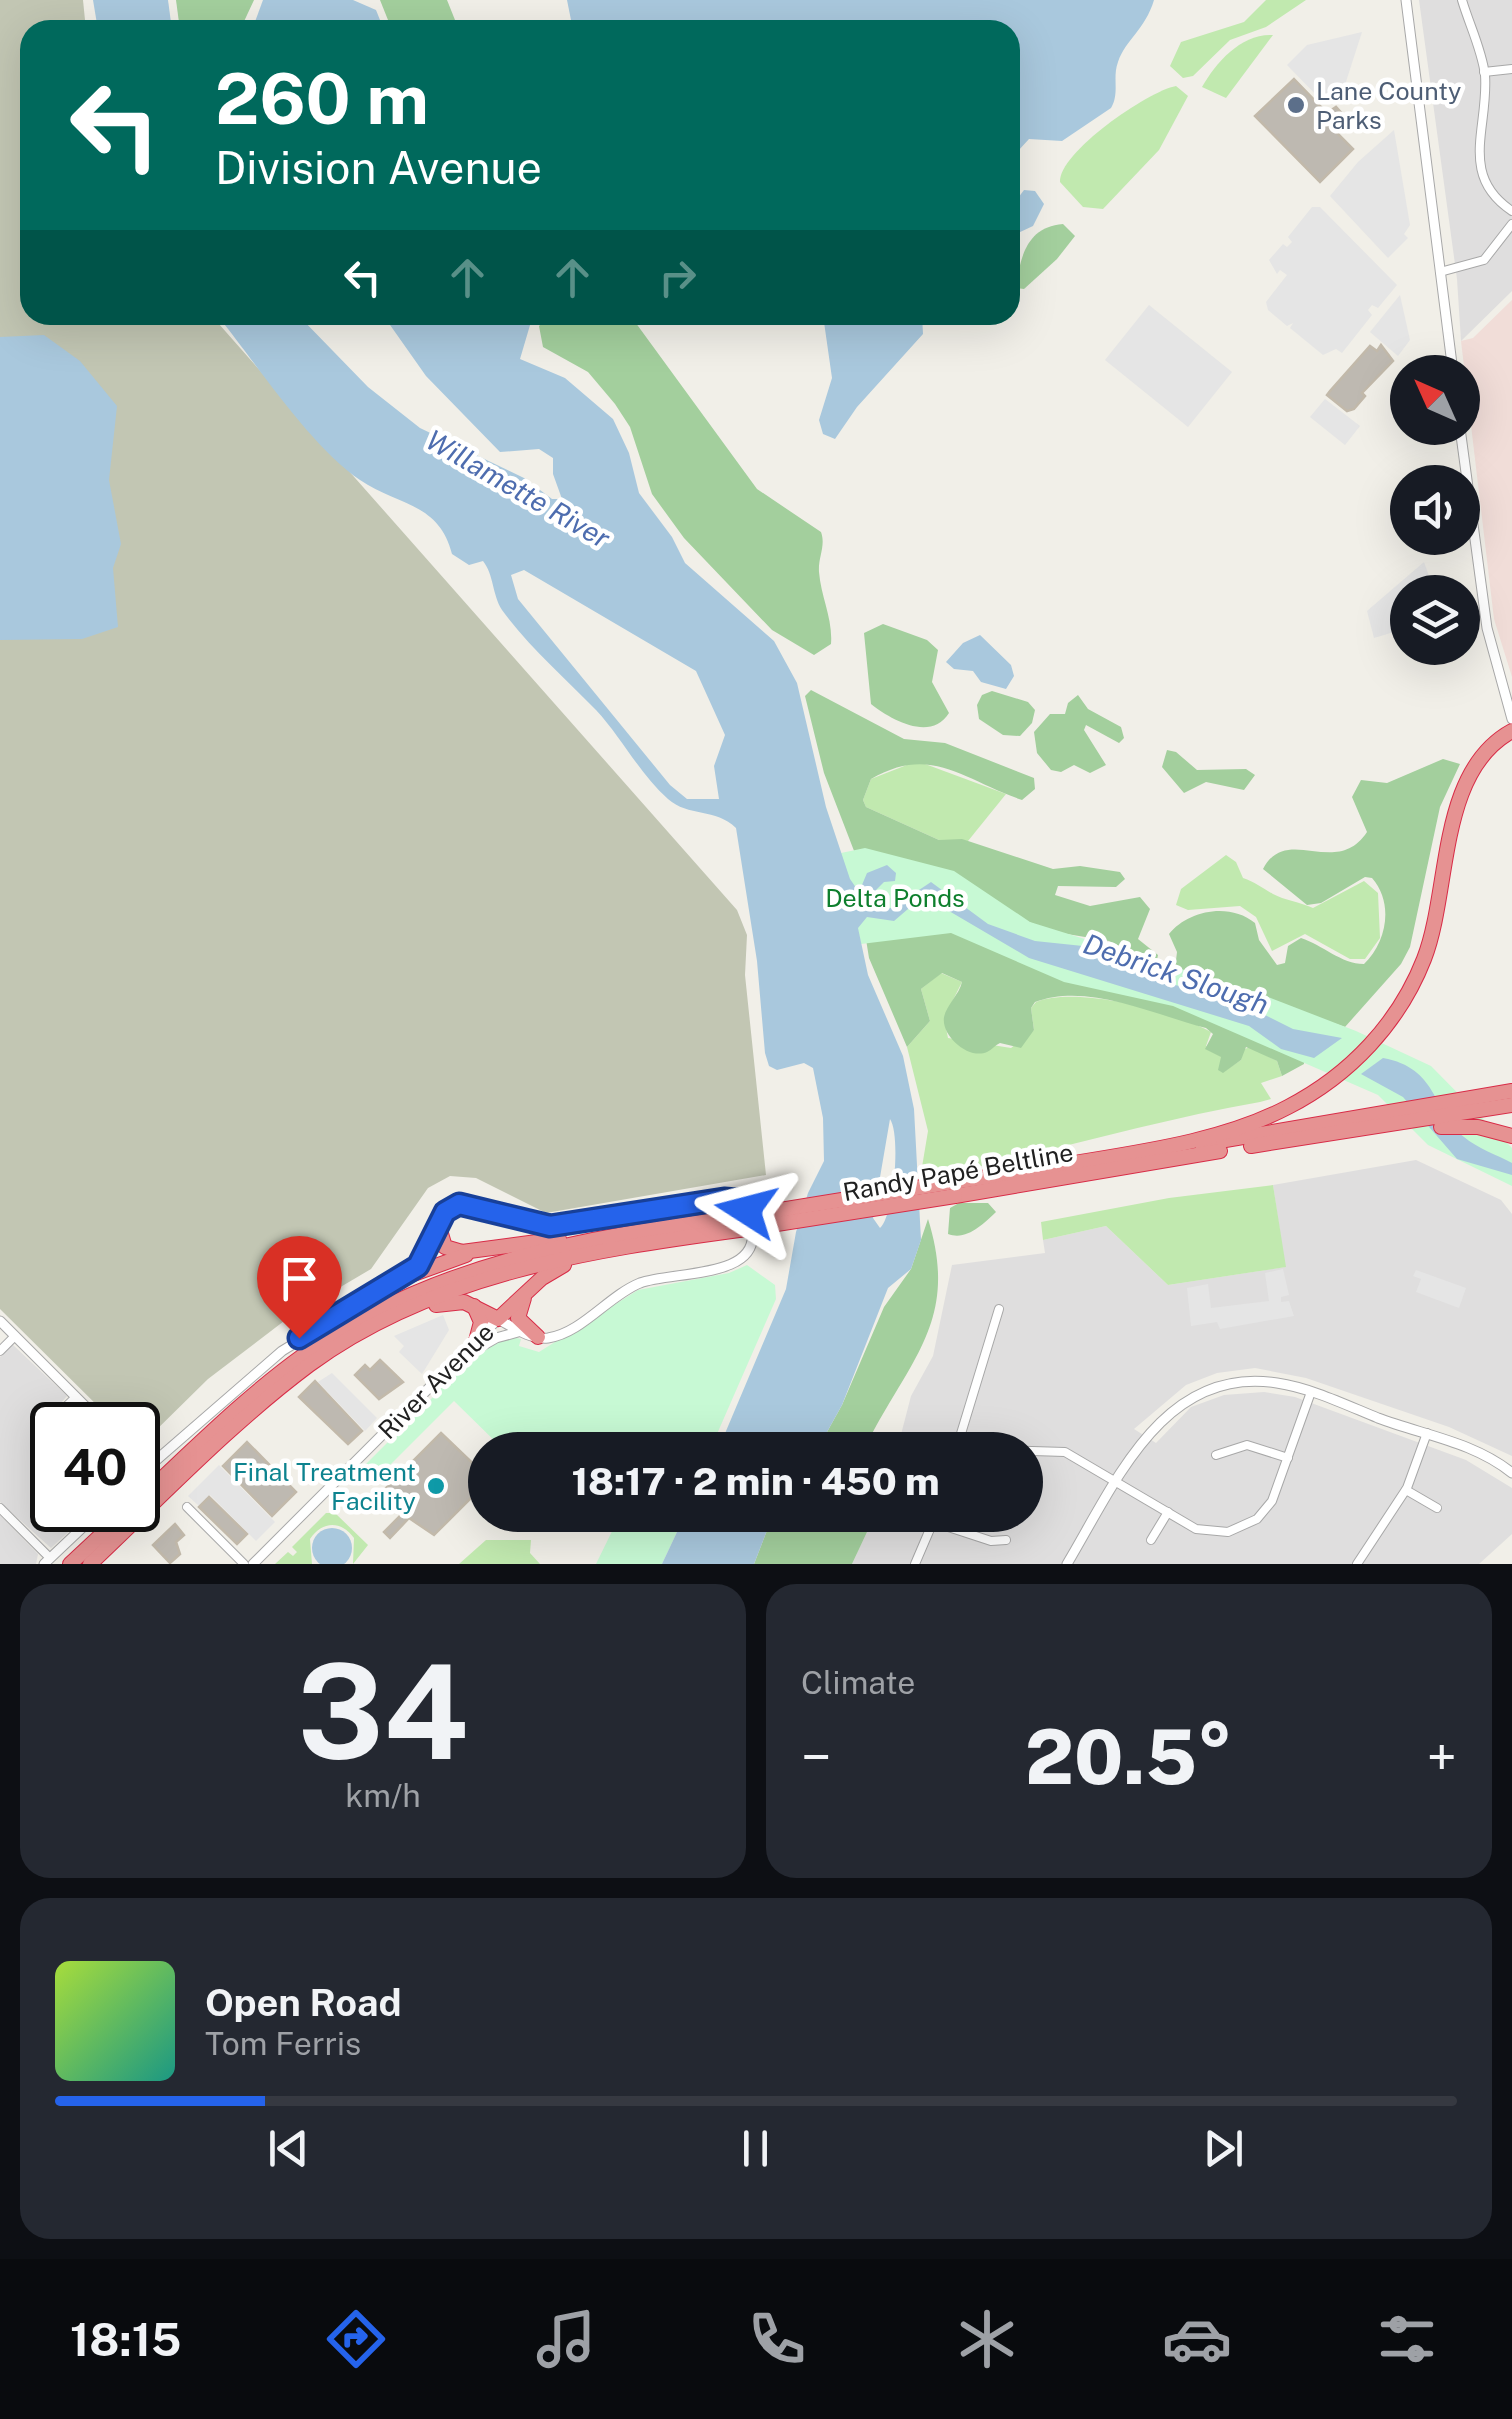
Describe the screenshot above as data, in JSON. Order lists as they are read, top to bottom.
{
  "streets": {
    "highway": ["Randy Papé Beltline"],
    "street": ["River Avenue"]
  },
  "water": ["Willamette River", "Debrick Slough"],
  "parks": ["Delta Ponds"],
  "places": ["Lane County Parks", "Final Treatment Facility"],
  "north": "top left",
  "page": {
    "turn": ["260 m", "Division Avenue"],
    "limit": "40",
    "trip": "18:17 · 2 min · 450 m",
    "tile": [
      ["34", "km/h"],
      "Climate"
    ],
    "heat": ["−", "20.5°", "+"],
    "song": ["Open Road", "Tom Ferris"],
    "tabs": "18:15"
  }
}
